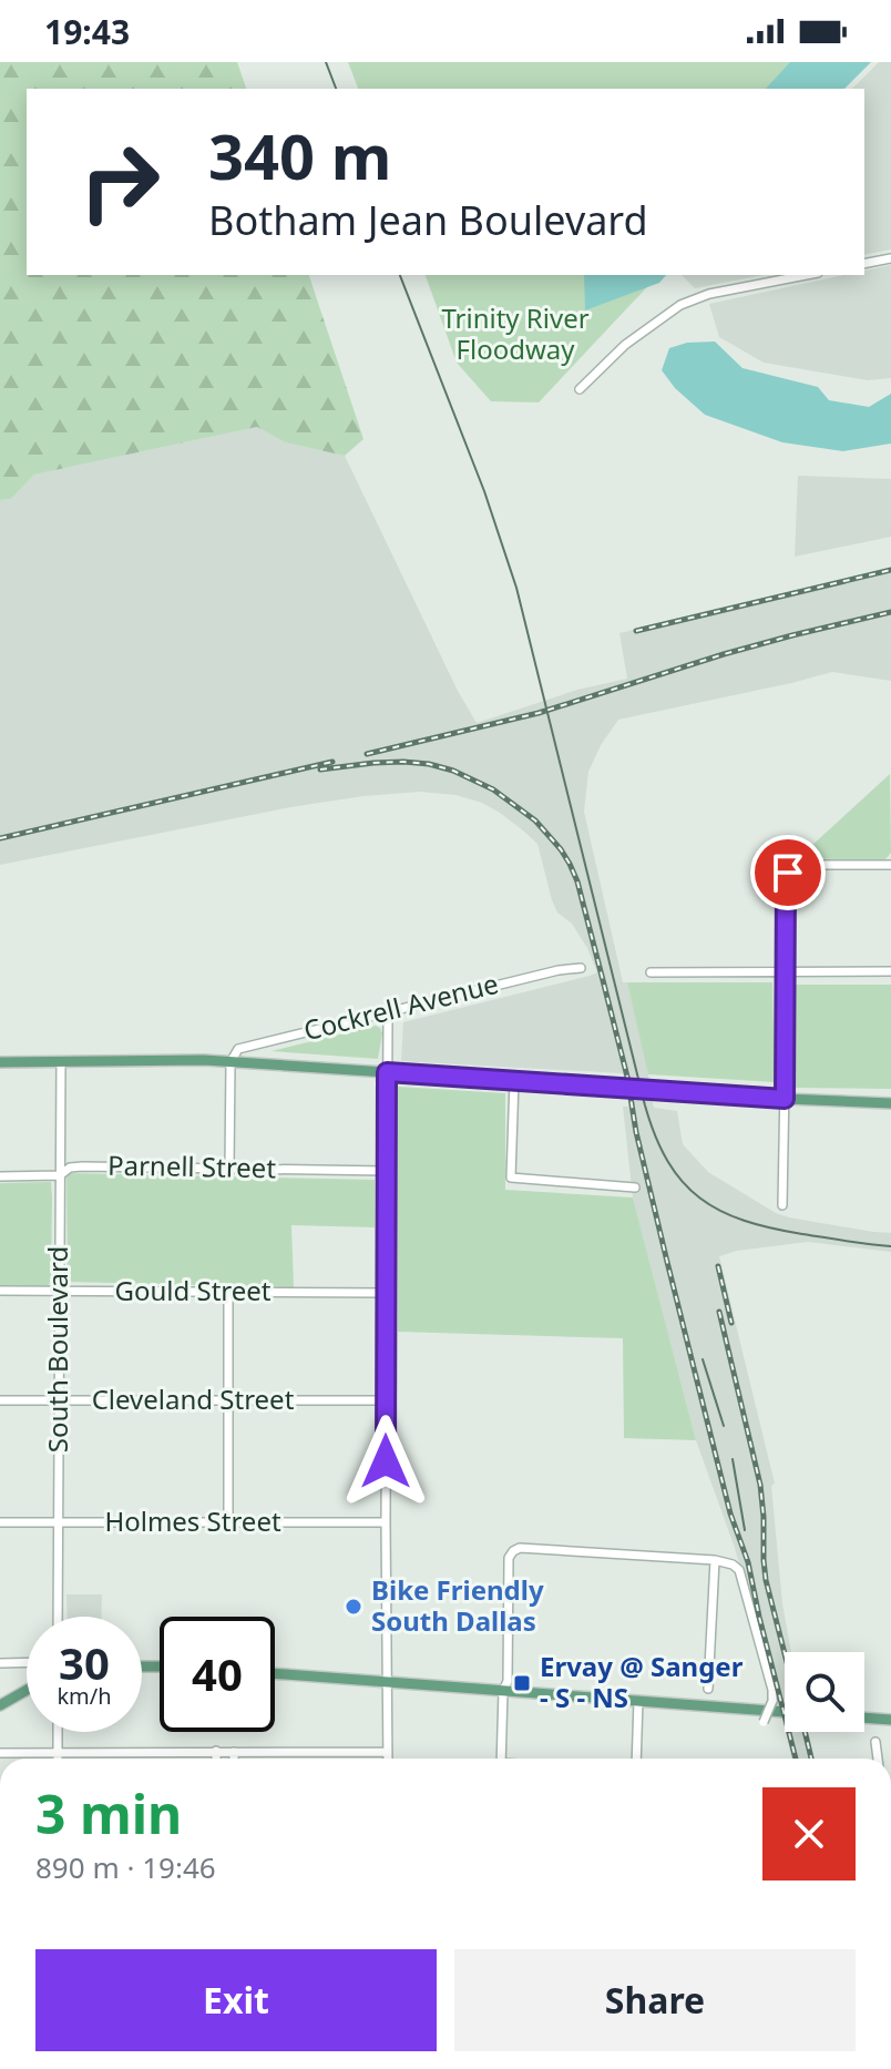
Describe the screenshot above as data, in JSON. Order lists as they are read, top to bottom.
{
  "streets": {
    "street": [
      "Cockrell Avenue",
      "Parnell Street",
      "Gould Street",
      "South Boulevard",
      "Cleveland Street",
      "Holmes Street"
    ]
  },
  "crossings": [
    ["Parnell Street", "South Boulevard"],
    ["Gould Street", "South Boulevard"],
    ["South Boulevard", "Cleveland Street"],
    ["South Boulevard", "Holmes Street"]
  ],
  "parks": ["Trinity River Floodway"],
  "places": {
    "other": ["Bike Friendly South Dallas"],
    "transit": ["Ervay @ Sanger - S - NS"]
  },
  "page": {
    "status": "19:43",
    "turn": ["340 m", "Botham Jean Boulevard"],
    "speed": "30 km/h",
    "limit": "40",
    "heading": ["3 min", "890 m · 19:46"],
    "buttons": ["Exit", "Share"]
  }
}
